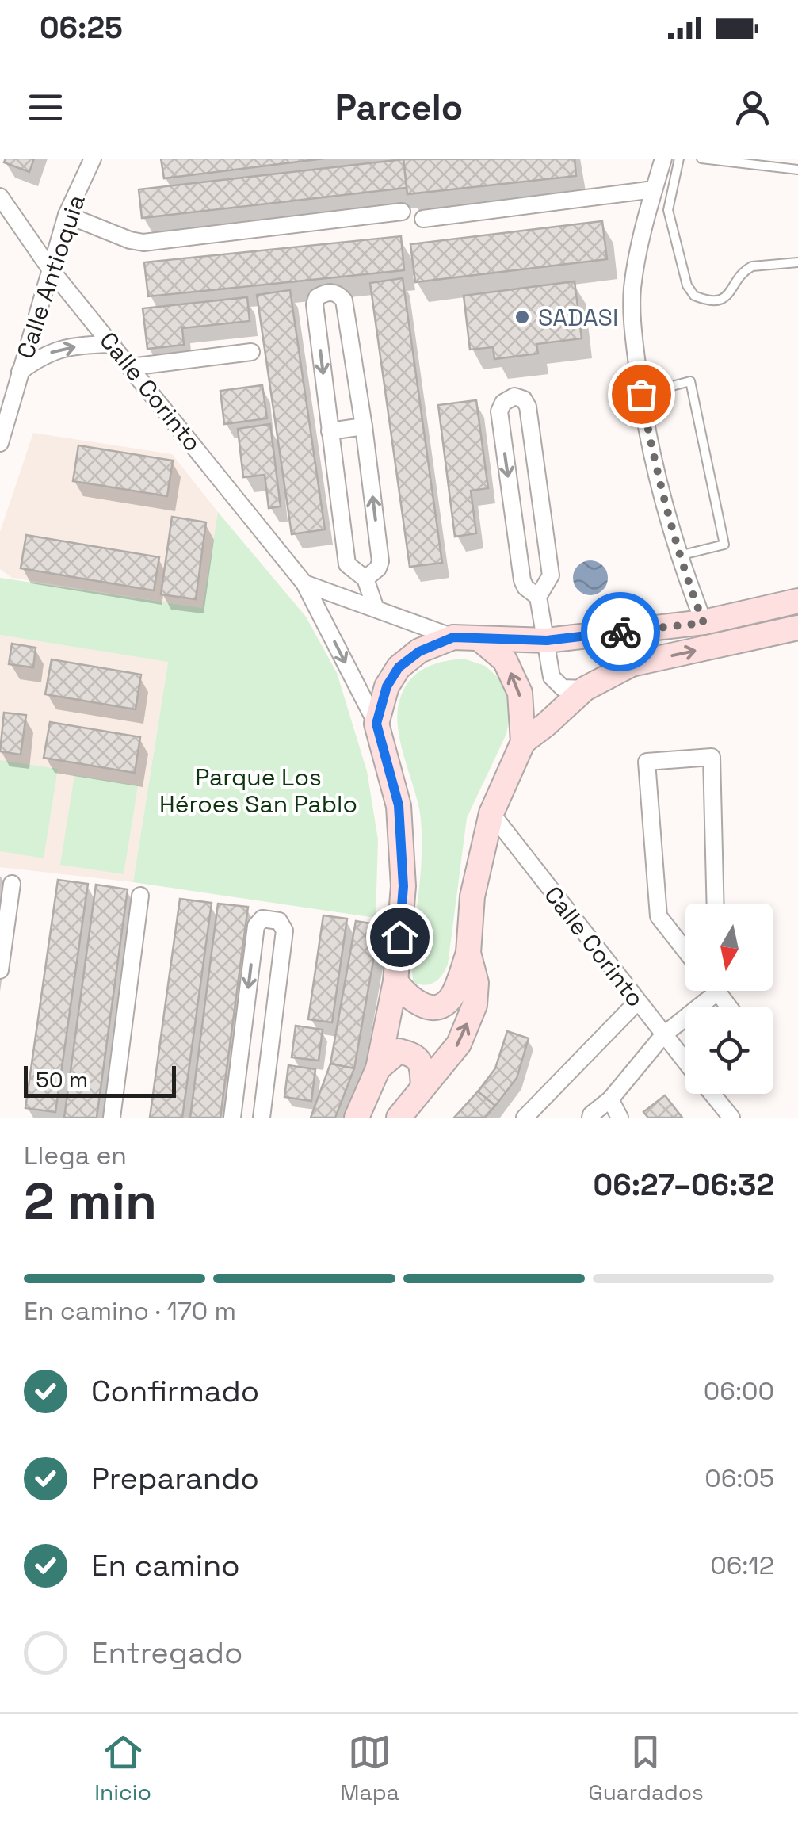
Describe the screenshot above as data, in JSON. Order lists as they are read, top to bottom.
{
  "streets": {
    "street": ["Calle Antioquia", "Calle Corinto"]
  },
  "crossings": [
    ["Calle Antioquia", "Calle Corinto"]
  ],
  "parks": ["Parque Los Héroes San Pablo"],
  "places": ["SADASI"],
  "scale_bar": "50 m",
  "north": "bottom",
  "page": {
    "status": "06:25",
    "header": "Parcelo",
    "scale": "50 m",
    "heading": ["2 min", "Llega en", "06:27–06:32"],
    "bar": "En camino · 170 m",
    "list": [
      ["Confirmado", "06:00"],
      ["Preparando", "06:05"],
      ["En camino", "06:12"],
      "Entregado"
    ],
    "tabs": ["Inicio", "Mapa", "Guardados"]
  }
}
